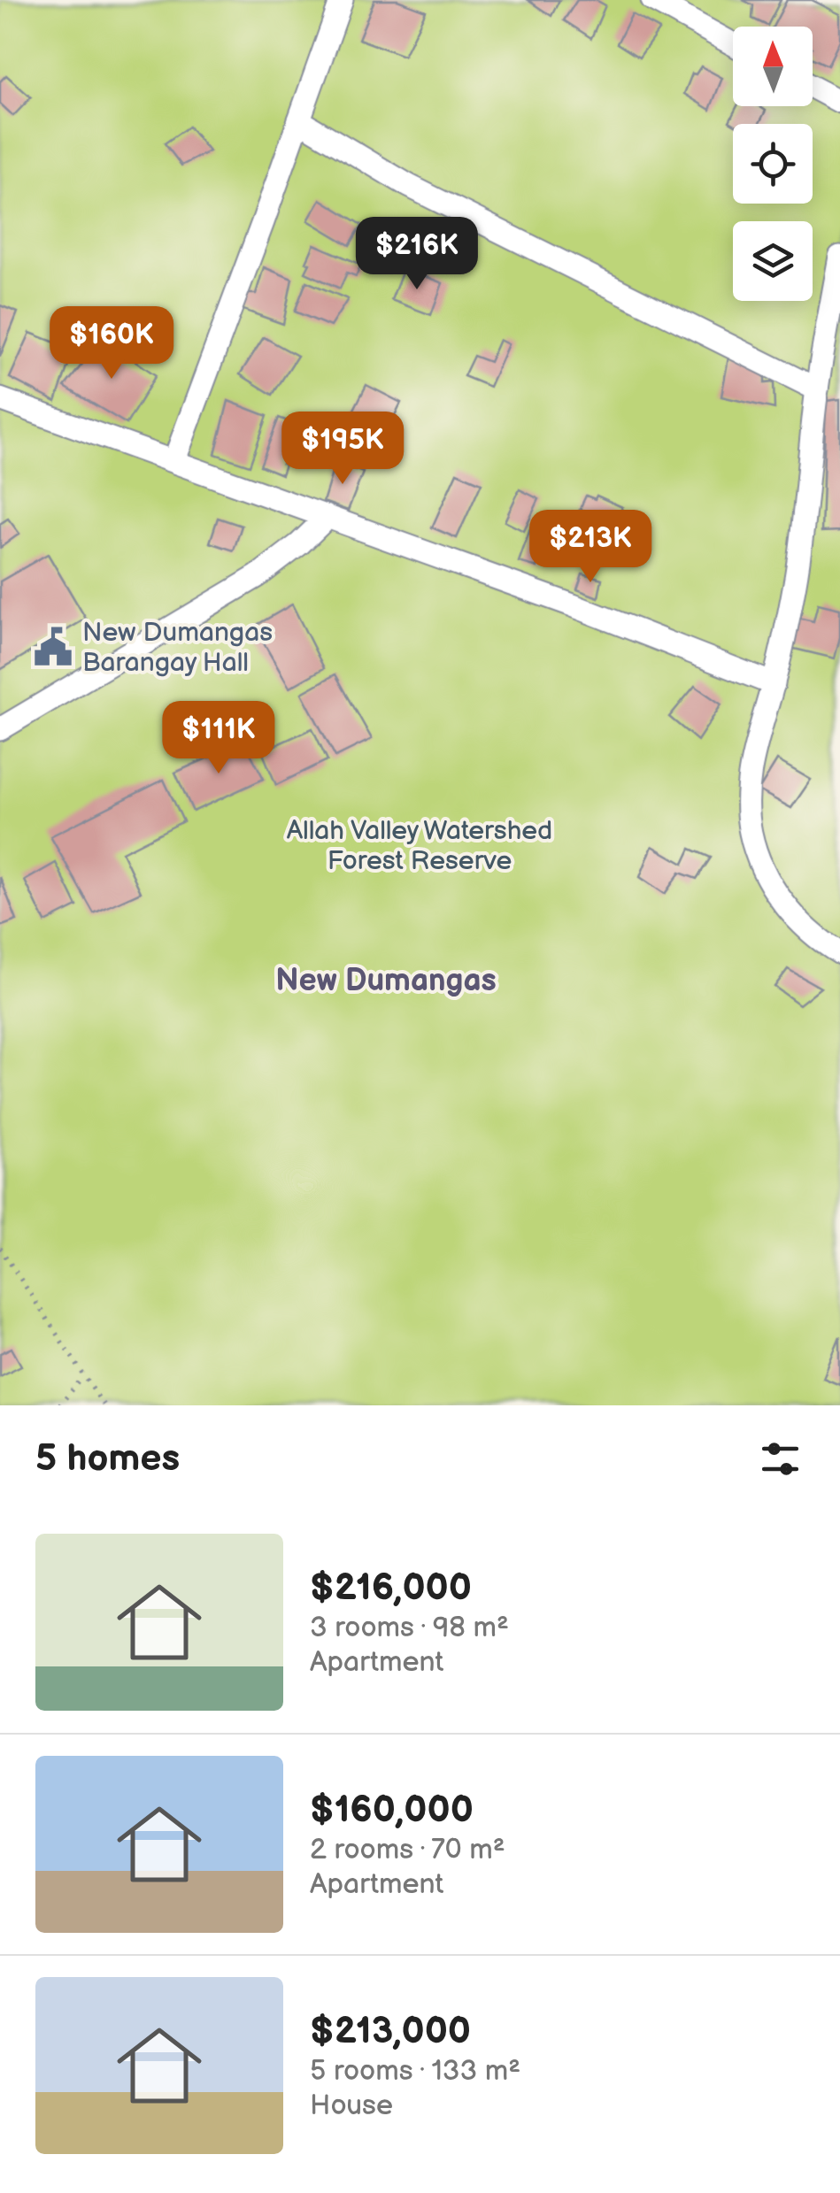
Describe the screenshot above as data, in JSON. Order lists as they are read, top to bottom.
{
  "districts": ["New Dumangas"],
  "parks": ["Allah Valley Watershed Forest Reserve"],
  "places": {
    "public building": ["New Dumangas Barangay Hall"]
  },
  "north": "top",
  "page": {
    "price": [
      "$216K",
      "$160K",
      "$195K",
      "$213K",
      "$111K"
    ],
    "heading": "5 homes",
    "list": [
      {
        "name": "$216,000",
        "note": "3 rooms · 98 m² · Apartment"
      },
      {
        "name": "$160,000",
        "note": "2 rooms · 70 m² · Apartment"
      },
      {
        "name": "$213,000",
        "note": "5 rooms · 133 m² · House"
      }
    ]
  }
}
